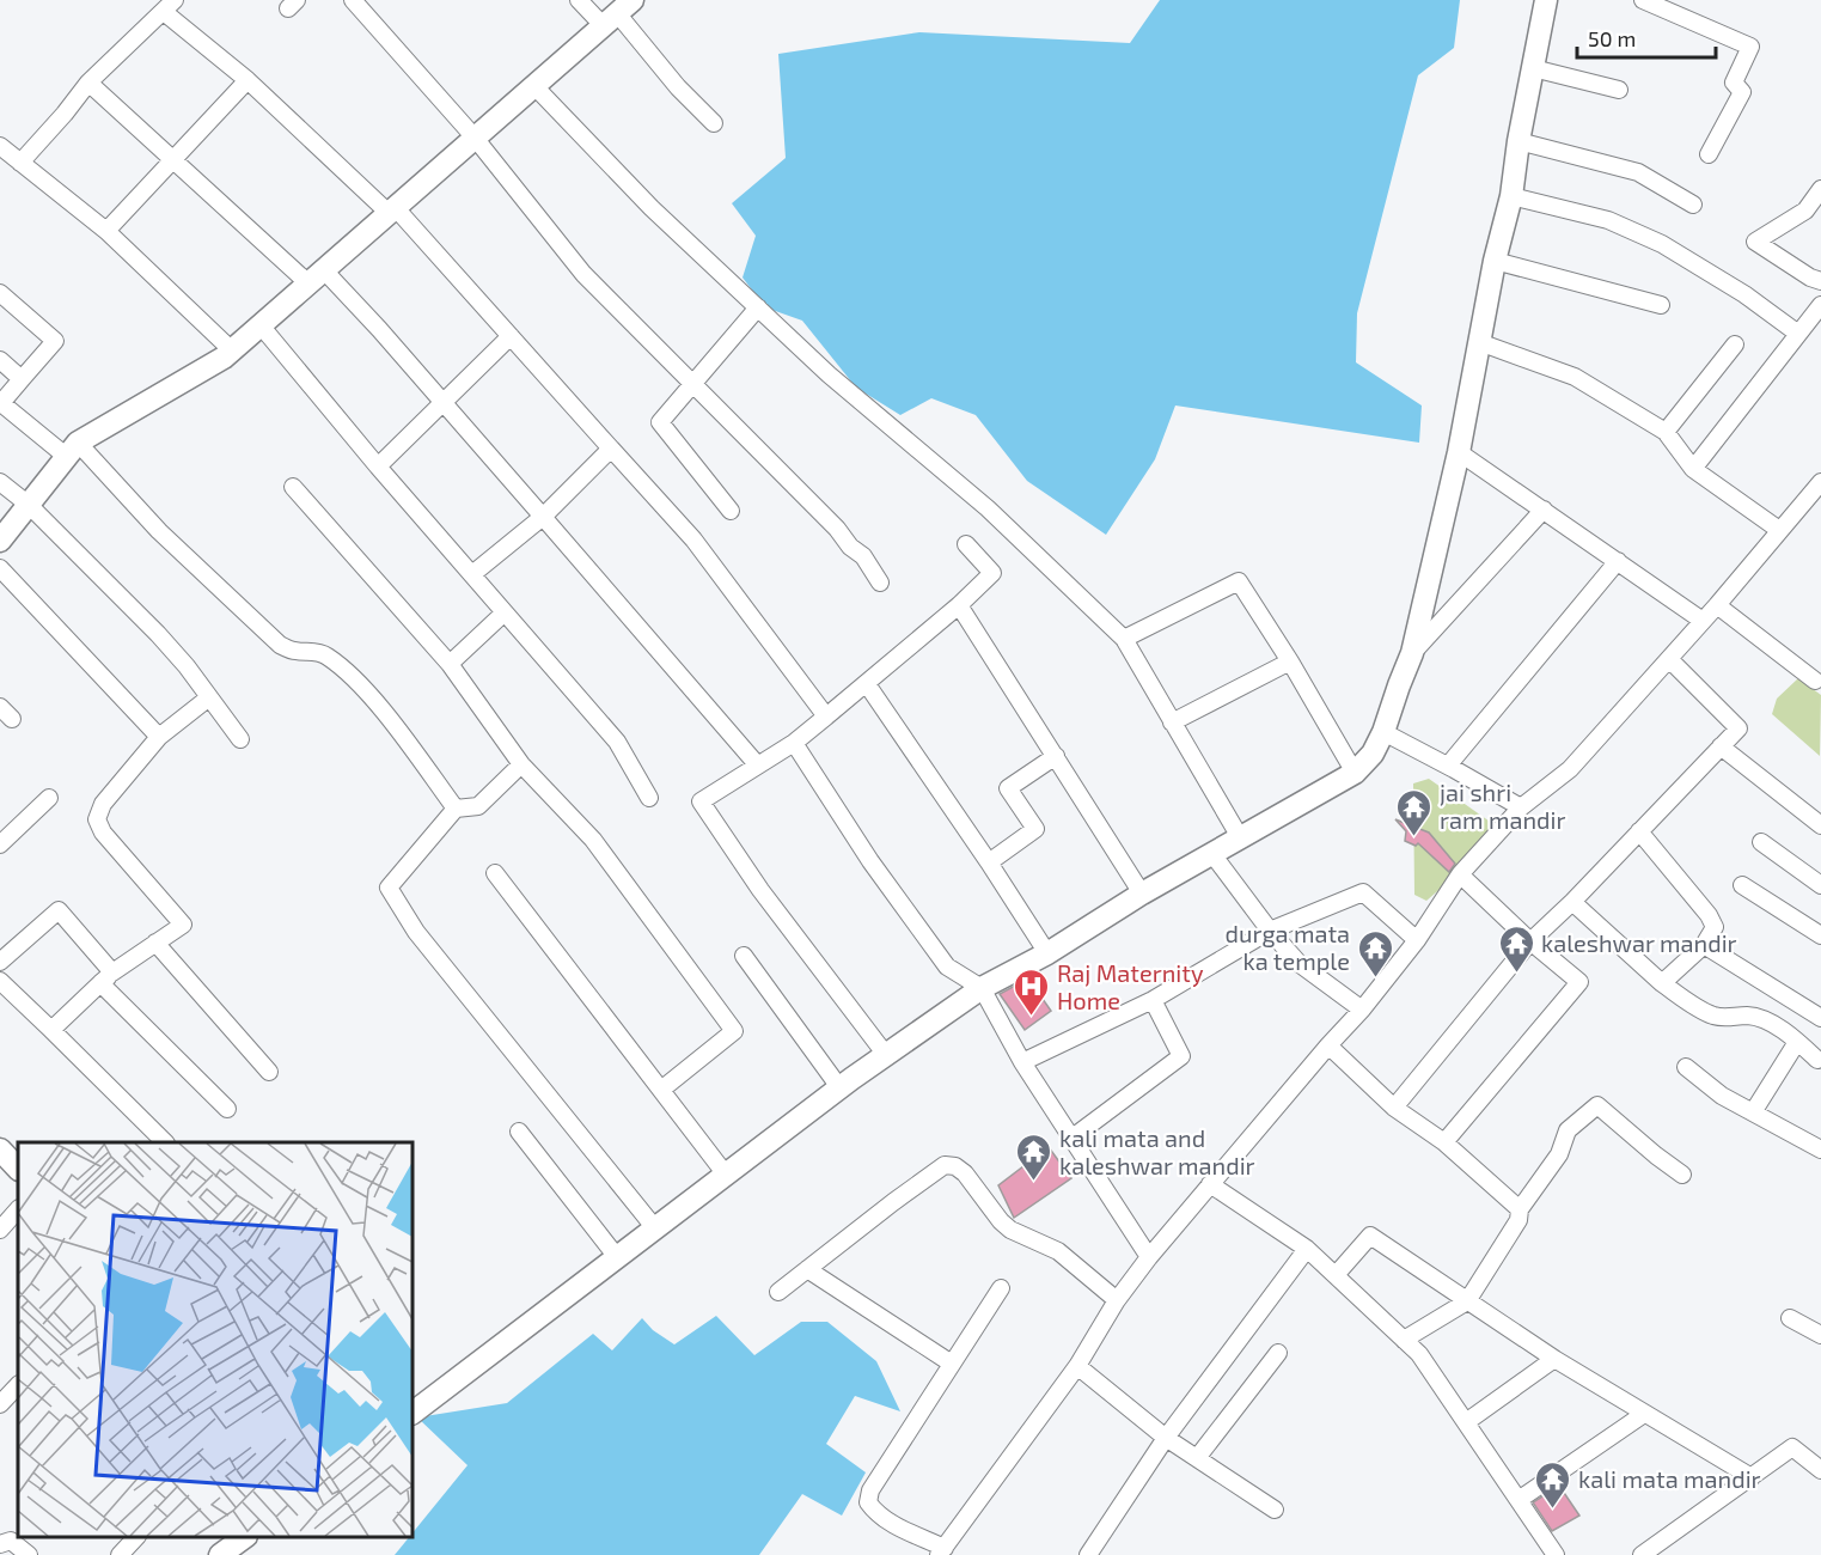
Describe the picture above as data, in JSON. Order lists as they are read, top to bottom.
{
  "places": {
    "temple": [
      "jai shri ram mandir",
      "kaleshwar mandir",
      "durga mata ka temple",
      "kali mata and kaleshwar mandir",
      "kali mata mandir"
    ],
    "hospital": ["Raj Maternity Home"]
  },
  "scale_bar": "50 m"
}
